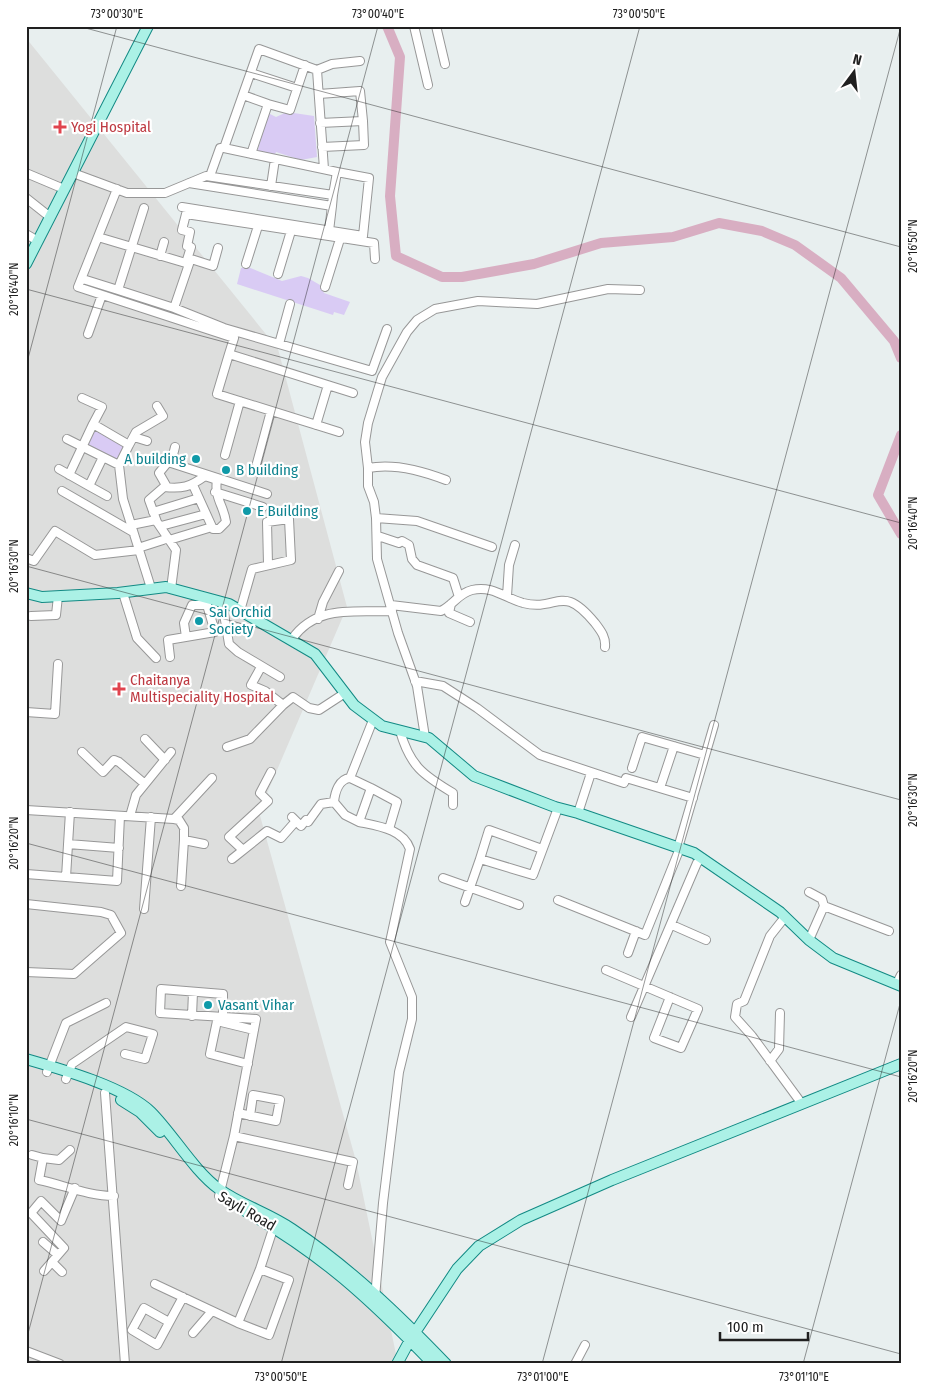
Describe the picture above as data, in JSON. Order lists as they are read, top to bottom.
{
  "streets": {
    "main road": ["Sayli Road"]
  },
  "places": {
    "health": ["Yogi Hospital", "Chaitanya Multispeciality Hospital"],
    "other": [
      "A building",
      "B building",
      "E Building",
      "Sai Orchid Society",
      "Vasant Vihar"
    ]
  },
  "scale_bar": "100 m",
  "north": "top",
  "coordinates": [
    "73°00'30\"E",
    "73°00'40\"E",
    "73°00'50\"E",
    "20°16'50\"N",
    "20°16'40\"N",
    "20°16'30\"N",
    "20°16'20\"N",
    "20°16'10\"N",
    "73°01'00\"E",
    "73°01'10\"E"
  ]
}
